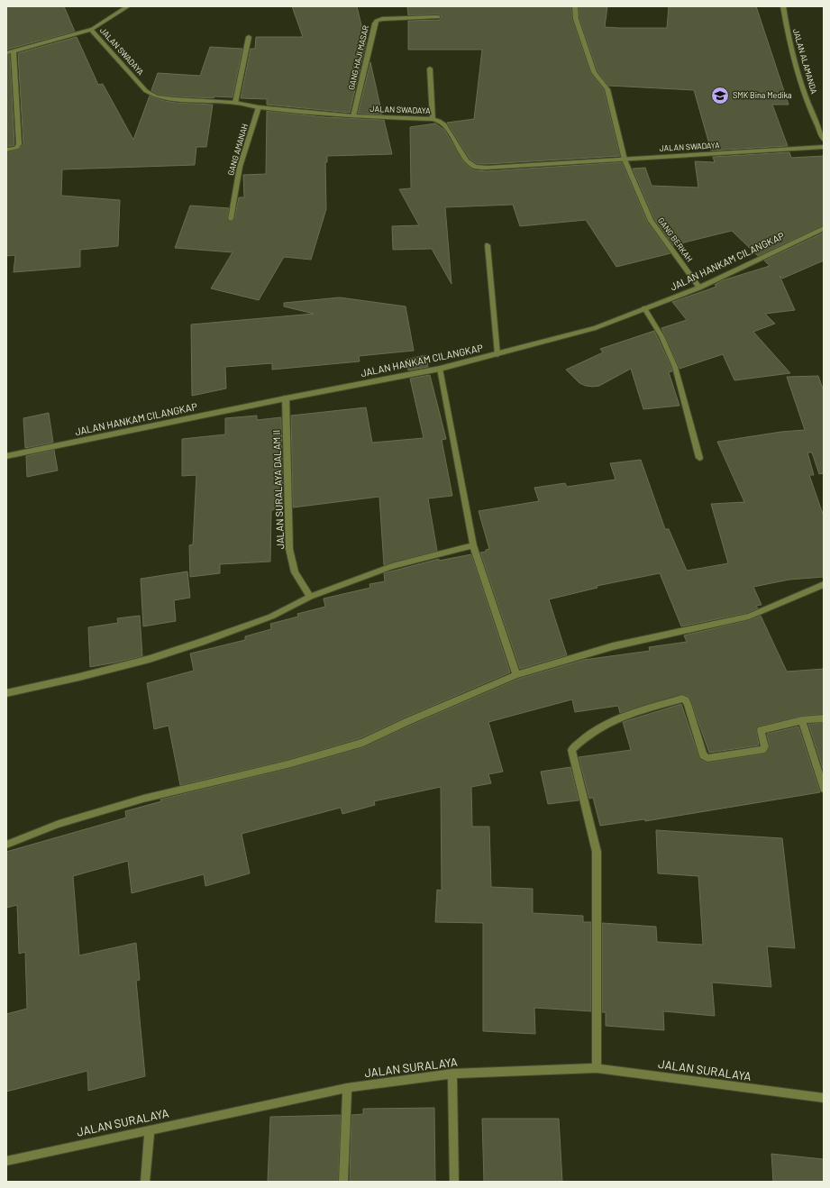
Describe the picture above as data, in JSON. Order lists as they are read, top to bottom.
{
  "streets": {
    "street": [
      "JALAN SWADAYA",
      "GANG HAJI MASAR",
      "JALAN ALAMANDA",
      "GANG AMANAH",
      "GANG BERKAH",
      "JALAN HANKAM CILANGKAP",
      "JALAN SURALAYA DALAM II",
      "JALAN SURALAYA"
    ]
  },
  "crossings": [
    ["JALAN SWADAYA", "GANG HAJI MASAR"],
    ["JALAN SWADAYA", "GANG AMANAH"],
    ["JALAN SWADAYA", "GANG BERKAH"],
    ["GANG BERKAH", "JALAN HANKAM CILANGKAP"],
    ["JALAN HANKAM CILANGKAP", "JALAN SURALAYA DALAM II"]
  ],
  "places": {
    "school or university": ["SMK Bina Medika"]
  }
}
